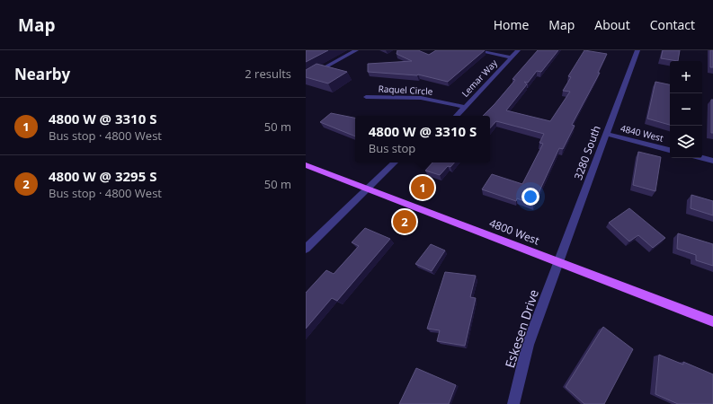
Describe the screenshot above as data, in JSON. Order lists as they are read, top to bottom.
{
  "streets": {
    "main road": ["4800 West"],
    "street": [
      "Lemar Way",
      "Raquel Circle",
      "4840 West",
      "3280 South",
      "Eskesen Drive"
    ]
  },
  "crossings": [
    ["Lemar Way", "Raquel Circle"],
    ["4840 West", "3280 South"],
    ["3280 South", "4800 West"],
    ["3280 South", "Eskesen Drive"],
    ["4800 West", "Eskesen Drive"]
  ],
  "page": {
    "header": "Map",
    "nav": [
      "Home",
      "Map",
      "About",
      "Contact"
    ],
    "heading": ["Nearby", "2 results"],
    "map_buttons": ["+", "−"],
    "list": [
      {
        "mark": "1",
        "name": "4800 W @ 3310 S",
        "note": "Bus stop · 4800 West",
        "value": "50 m"
      },
      {
        "mark": "2",
        "name": "4800 W @ 3295 S",
        "note": "Bus stop · 4800 West",
        "value": "50 m"
      }
    ],
    "popup": ["4800 W @ 3310 S", "Bus stop"],
    "pins": ["1", "2"]
  }
}
